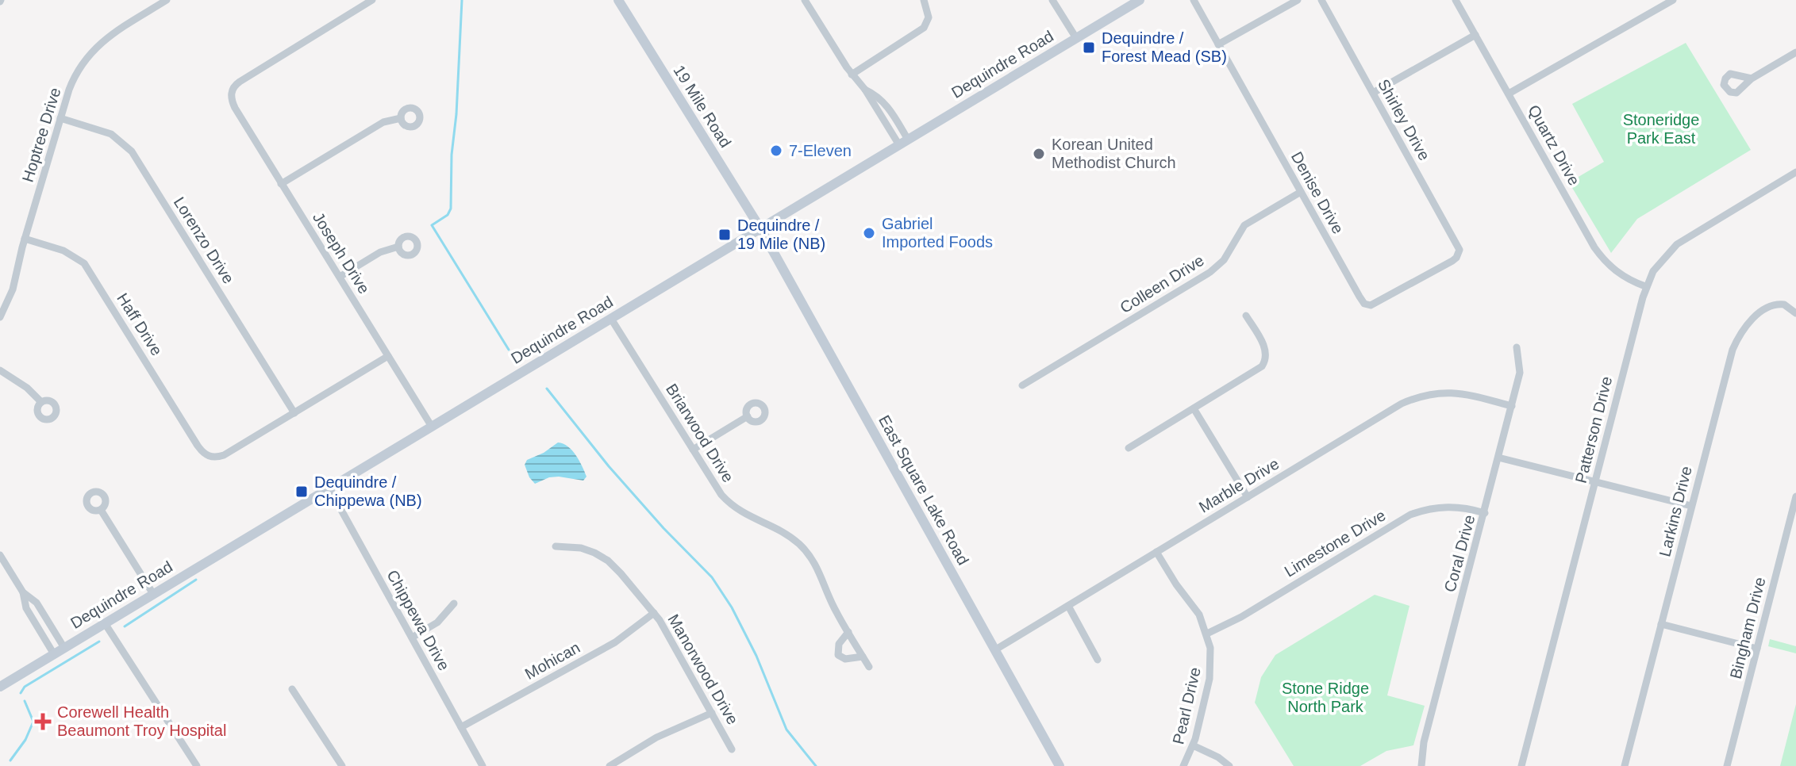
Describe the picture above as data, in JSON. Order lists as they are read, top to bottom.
{
  "streets": {
    "main road": ["Dequindre Road", "19 Mile Road", "East Square Lake Road"],
    "street": [
      "Shirley Drive",
      "Hoptree Drive",
      "Quartz Drive",
      "Denise Drive",
      "Lorenzo Drive",
      "Joseph Drive",
      "Colleen Drive",
      "Haff Drive",
      "Patterson Drive",
      "Briarwood Drive",
      "Marble Drive",
      "Larkins Drive",
      "Limestone Drive",
      "Coral Drive",
      "Chippewa Drive",
      "Bingham Drive",
      "Mohican",
      "Manorwood Drive",
      "Pearl Drive"
    ]
  },
  "crossings": [
    ["Dequindre Road", "19 Mile Road"],
    ["Dequindre Road", "Joseph Drive"],
    ["Dequindre Road", "Briarwood Drive"],
    ["Dequindre Road", "East Square Lake Road"],
    ["Dequindre Road", "Chippewa Drive"],
    ["19 Mile Road", "East Square Lake Road"],
    ["Shirley Drive", "Denise Drive"],
    ["Hoptree Drive", "Lorenzo Drive"],
    ["Hoptree Drive", "Haff Drive"],
    ["Quartz Drive", "Patterson Drive"],
    ["Denise Drive", "Colleen Drive"],
    ["Lorenzo Drive", "Haff Drive"],
    ["Marble Drive", "East Square Lake Road"],
    ["Marble Drive", "Coral Drive"],
    ["Marble Drive", "Pearl Drive"],
    ["Limestone Drive", "Coral Drive"],
    ["Limestone Drive", "Pearl Drive"],
    ["Chippewa Drive", "Mohican"],
    ["Mohican", "Manorwood Drive"]
  ],
  "parks": ["Stoneridge Park East", "Stone Ridge North Park"],
  "places": {
    "transit": ["Dequindre / Forest Mead (SB)", "Dequindre / 19 Mile (NB)", "Dequindre / Chippewa (NB)"],
    "other": ["7-Eleven", "Korean United Methodist Church", "Gabriel Imported Foods"],
    "health": ["Corewell Health Beaumont Troy Hospital"]
  }
}
